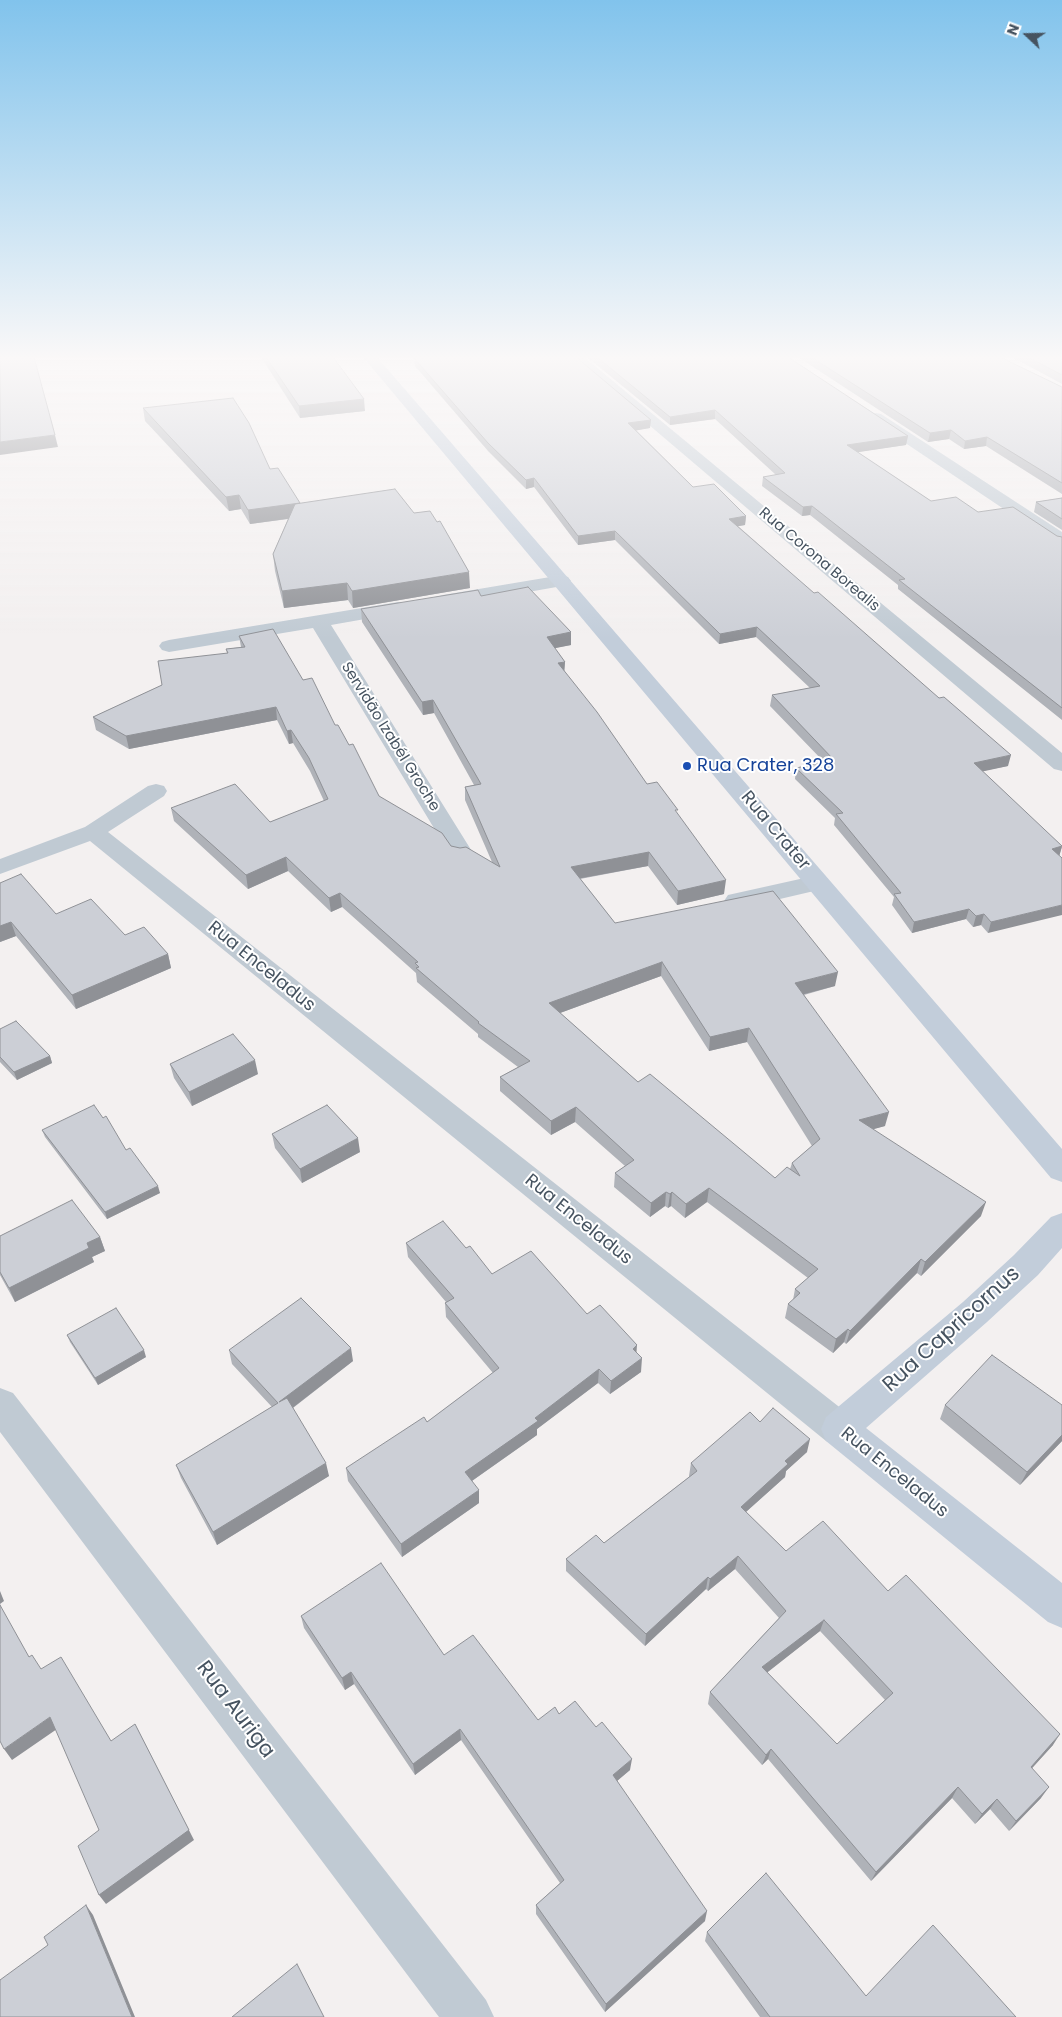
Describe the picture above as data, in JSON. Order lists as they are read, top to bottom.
{
  "streets": {
    "street": [
      "Rua Corona Borealis",
      "Servidão Izabél Groche",
      "Rua Crater",
      "Rua Enceladus",
      "Rua Capricornus",
      "Rua Auriga"
    ]
  },
  "crossings": [
    ["Rua Enceladus", "Rua Capricornus"]
  ],
  "places": ["Rua Crater, 328"],
  "north": "left"
}
